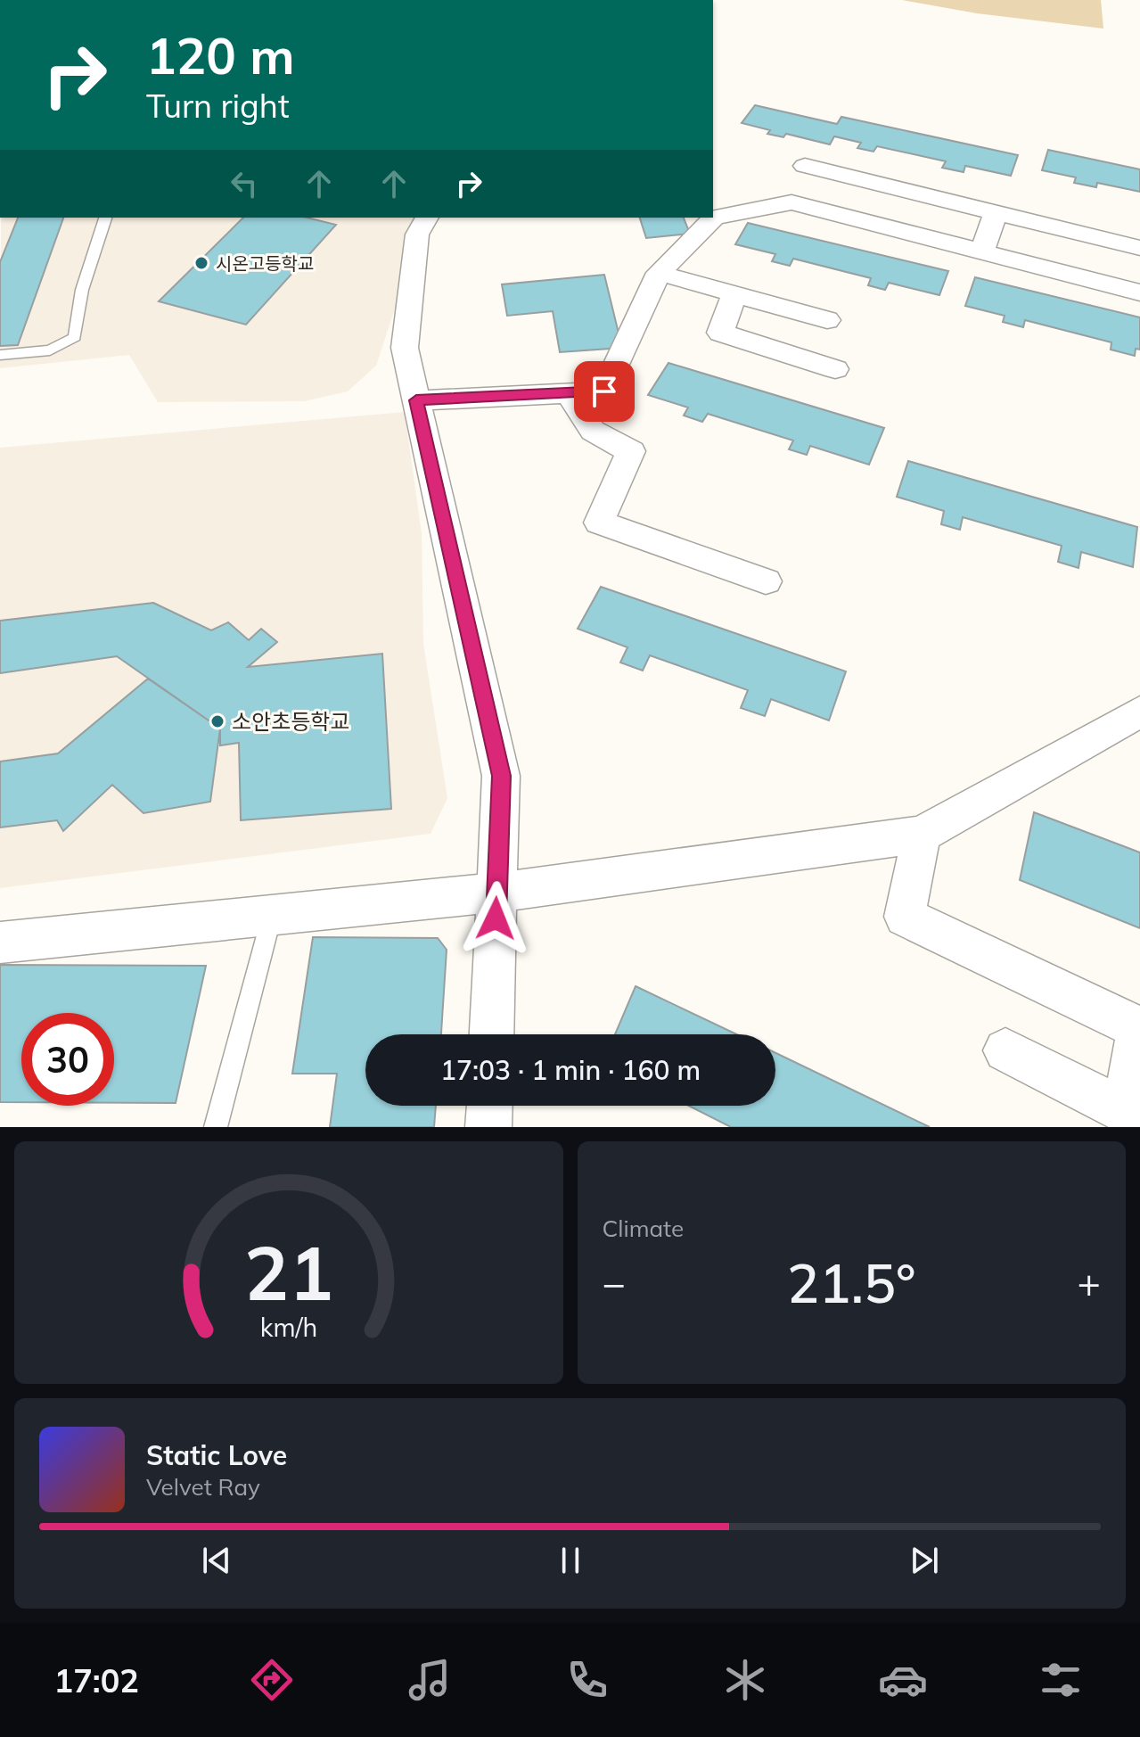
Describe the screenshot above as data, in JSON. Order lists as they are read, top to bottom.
{
  "places": ["시온고등학교", "소안초등학교"],
  "page": {
    "turn": ["120 m", "Turn right"],
    "limit": "30",
    "trip": "17:03 · 1 min · 160 m",
    "tile": "Climate",
    "heat": ["−", "21.5°", "+"],
    "song": ["Static Love", "Velvet Ray"],
    "tabs": "17:02",
    "gauge": ["21", "km/h"]
  }
}
